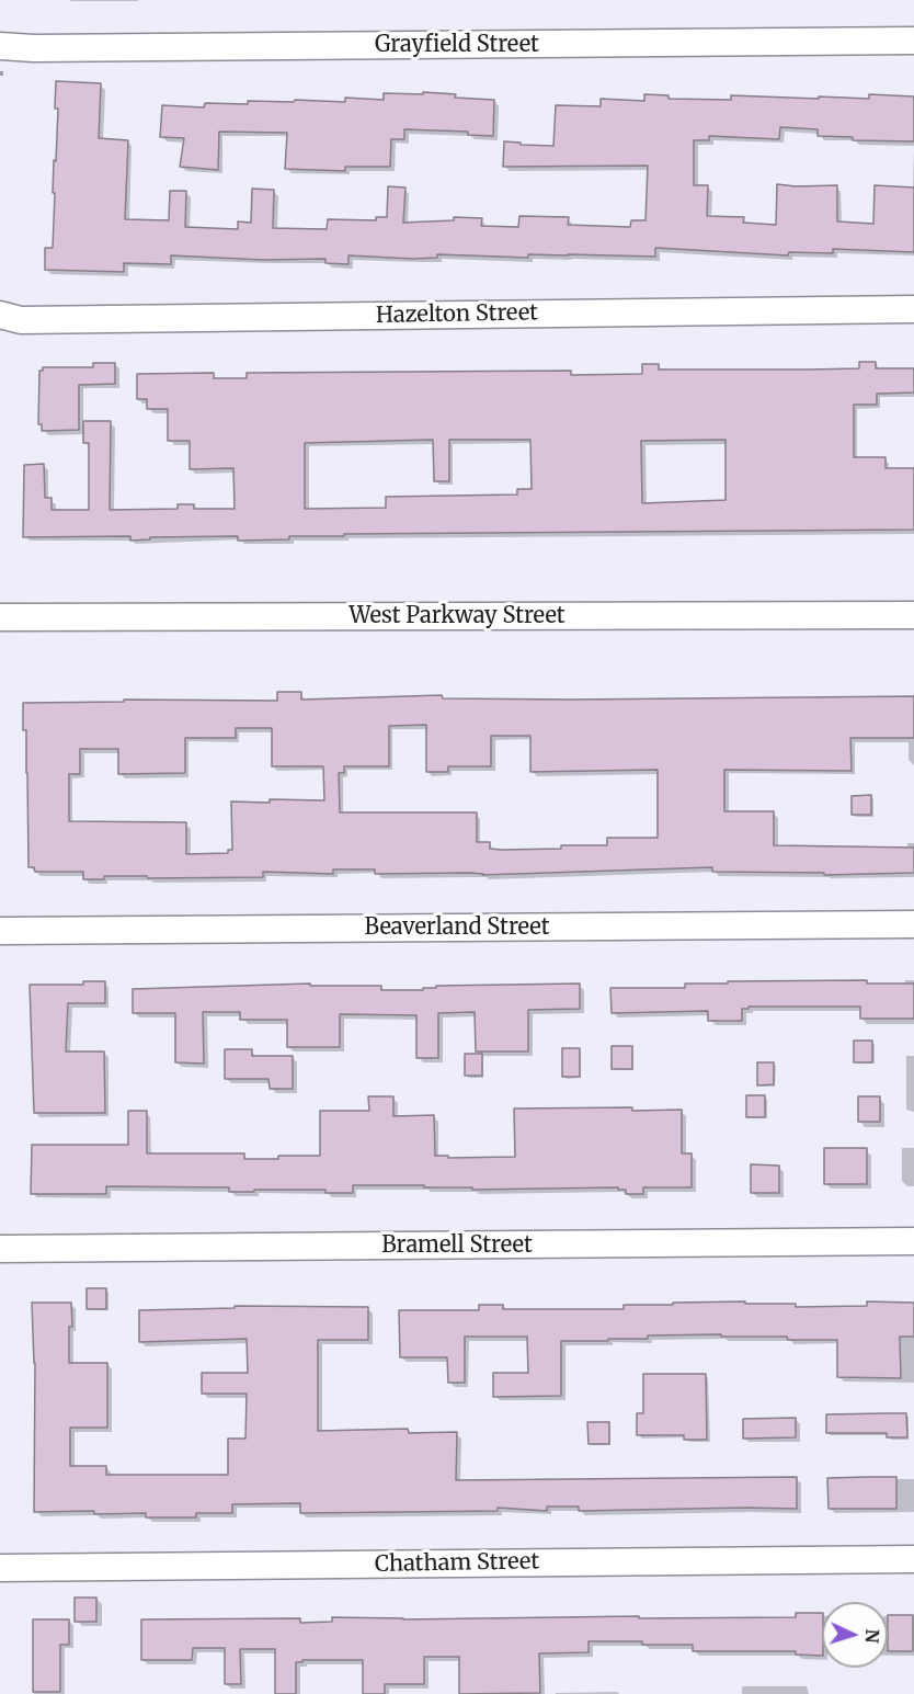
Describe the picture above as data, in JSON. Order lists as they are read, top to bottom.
{
  "streets": {
    "street": [
      "Grayfield Street",
      "Hazelton Street",
      "West Parkway Street",
      "Beaverland Street",
      "Bramell Street",
      "Chatham Street"
    ]
  },
  "north": "right"
}
